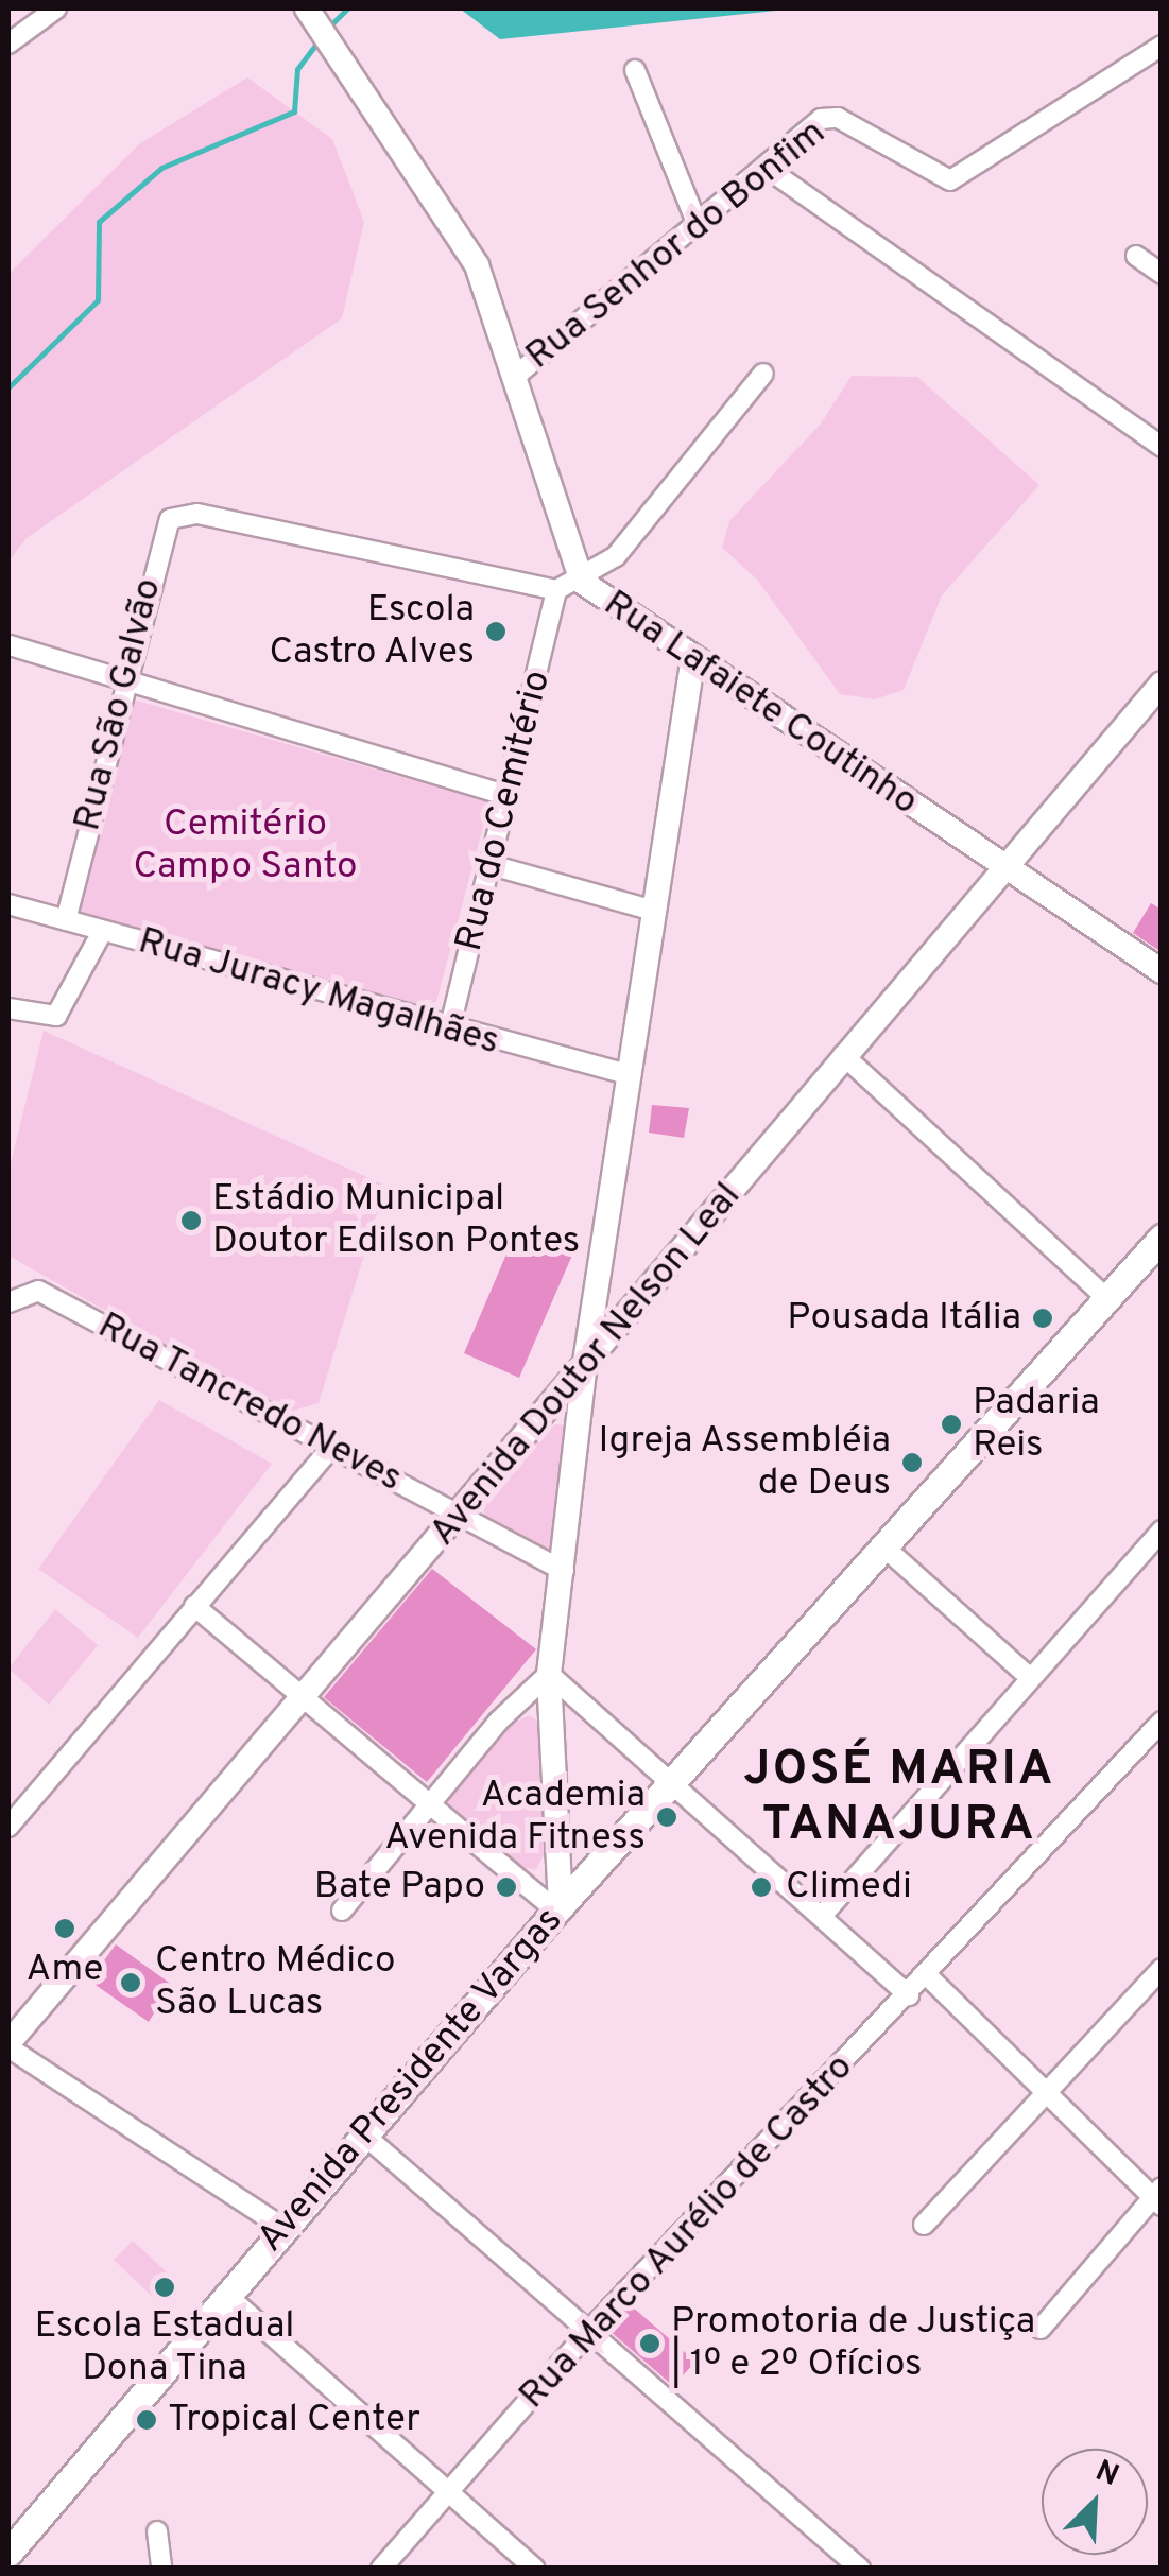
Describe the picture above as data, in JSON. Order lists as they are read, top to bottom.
{
  "streets": {
    "main road": ["Avenida Presidente Vargas"],
    "street": [
      "Rua Senhor do Bonfim",
      "Rua Lafaiete Coutinho",
      "Rua São Galvão",
      "Rua do Cemitério",
      "Rua Juracy Magalhães",
      "Avenida Doutor Nelson Leal",
      "Rua Tancredo Neves",
      "Rua Marco Aurélio de Castro"
    ]
  },
  "crossings": [
    ["Rua Lafaiete Coutinho", "Rua São Galvão"],
    ["Rua Lafaiete Coutinho", "Rua do Cemitério"],
    ["Rua Lafaiete Coutinho", "Avenida Doutor Nelson Leal"],
    ["Rua São Galvão", "Rua Juracy Magalhães"],
    ["Rua do Cemitério", "Rua Juracy Magalhães"],
    ["Avenida Doutor Nelson Leal", "Rua Tancredo Neves"]
  ],
  "districts": ["JOSÉ MARIA TANAJURA"],
  "parks": ["Cemitério Campo Santo"],
  "places": [
    "Escola Castro Alves",
    "Estádio Municipal Doutor Edilson Pontes",
    "Pousada Itália",
    "Padaria Reis",
    "Igreja Assembléia de Deus",
    "Academia Avenida Fitness",
    "Bate Papo",
    "Climedi",
    "Ame",
    "Centro Médico São Lucas",
    "Escola Estadual Dona Tina",
    "Promotoria de Justiça | 1º e 2º Ofícios",
    "Tropical Center"
  ],
  "north": "top right"
}
